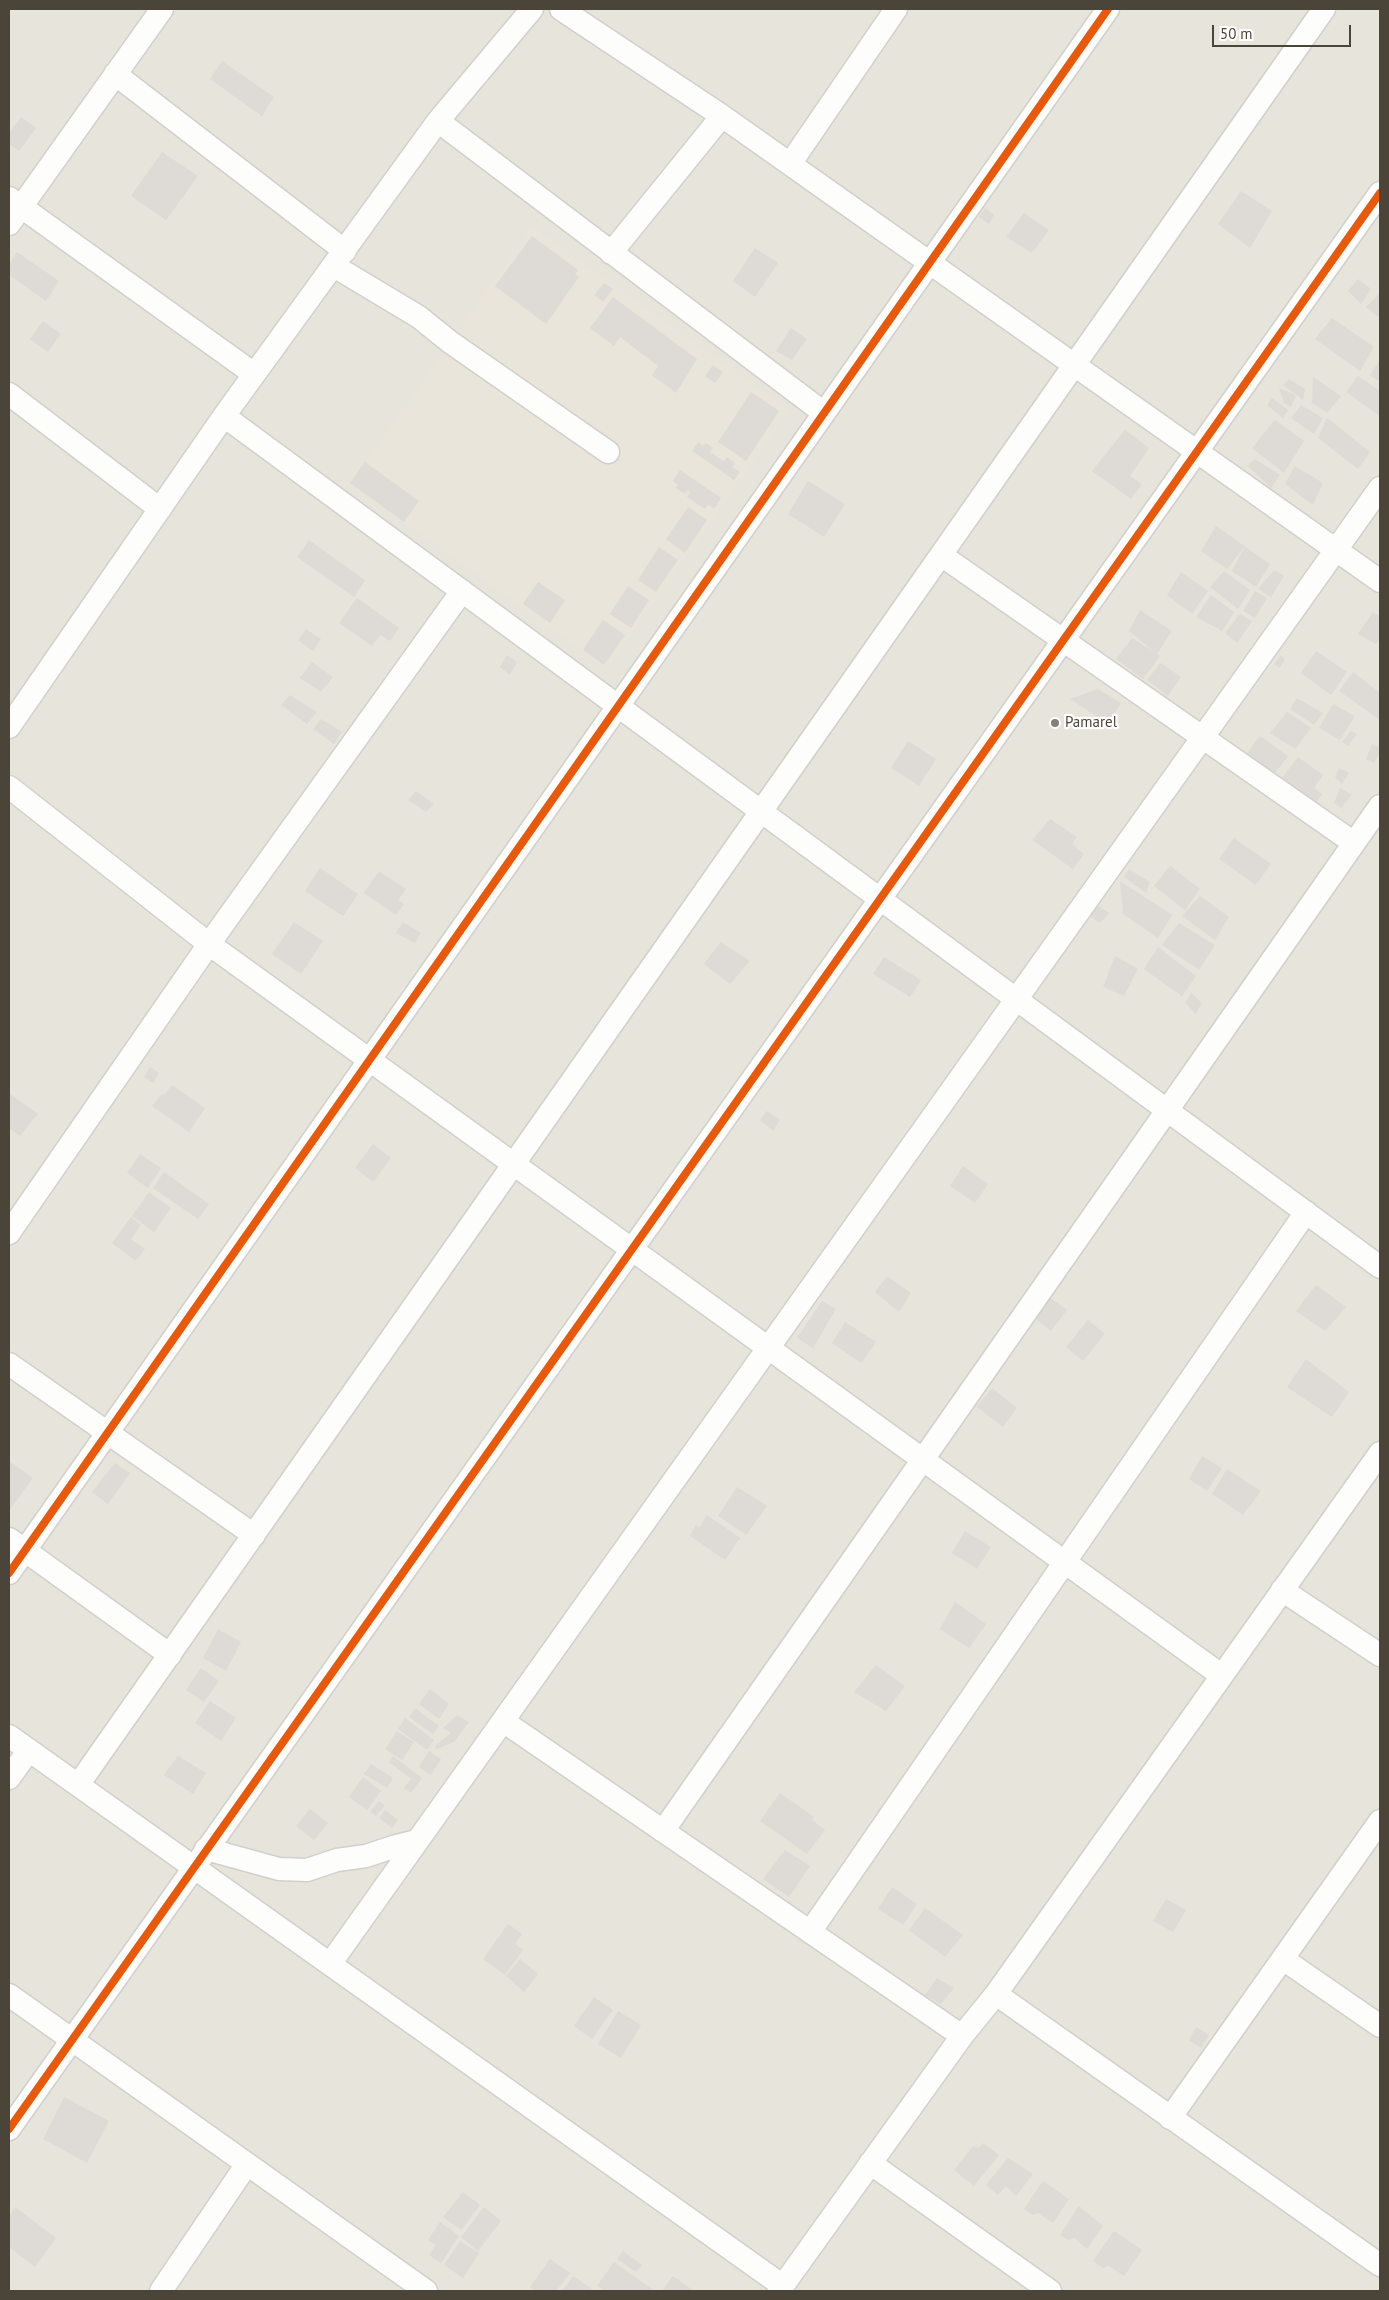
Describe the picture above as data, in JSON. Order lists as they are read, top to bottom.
{
  "places": ["Pamarel"],
  "scale_bar": "50 m"
}
